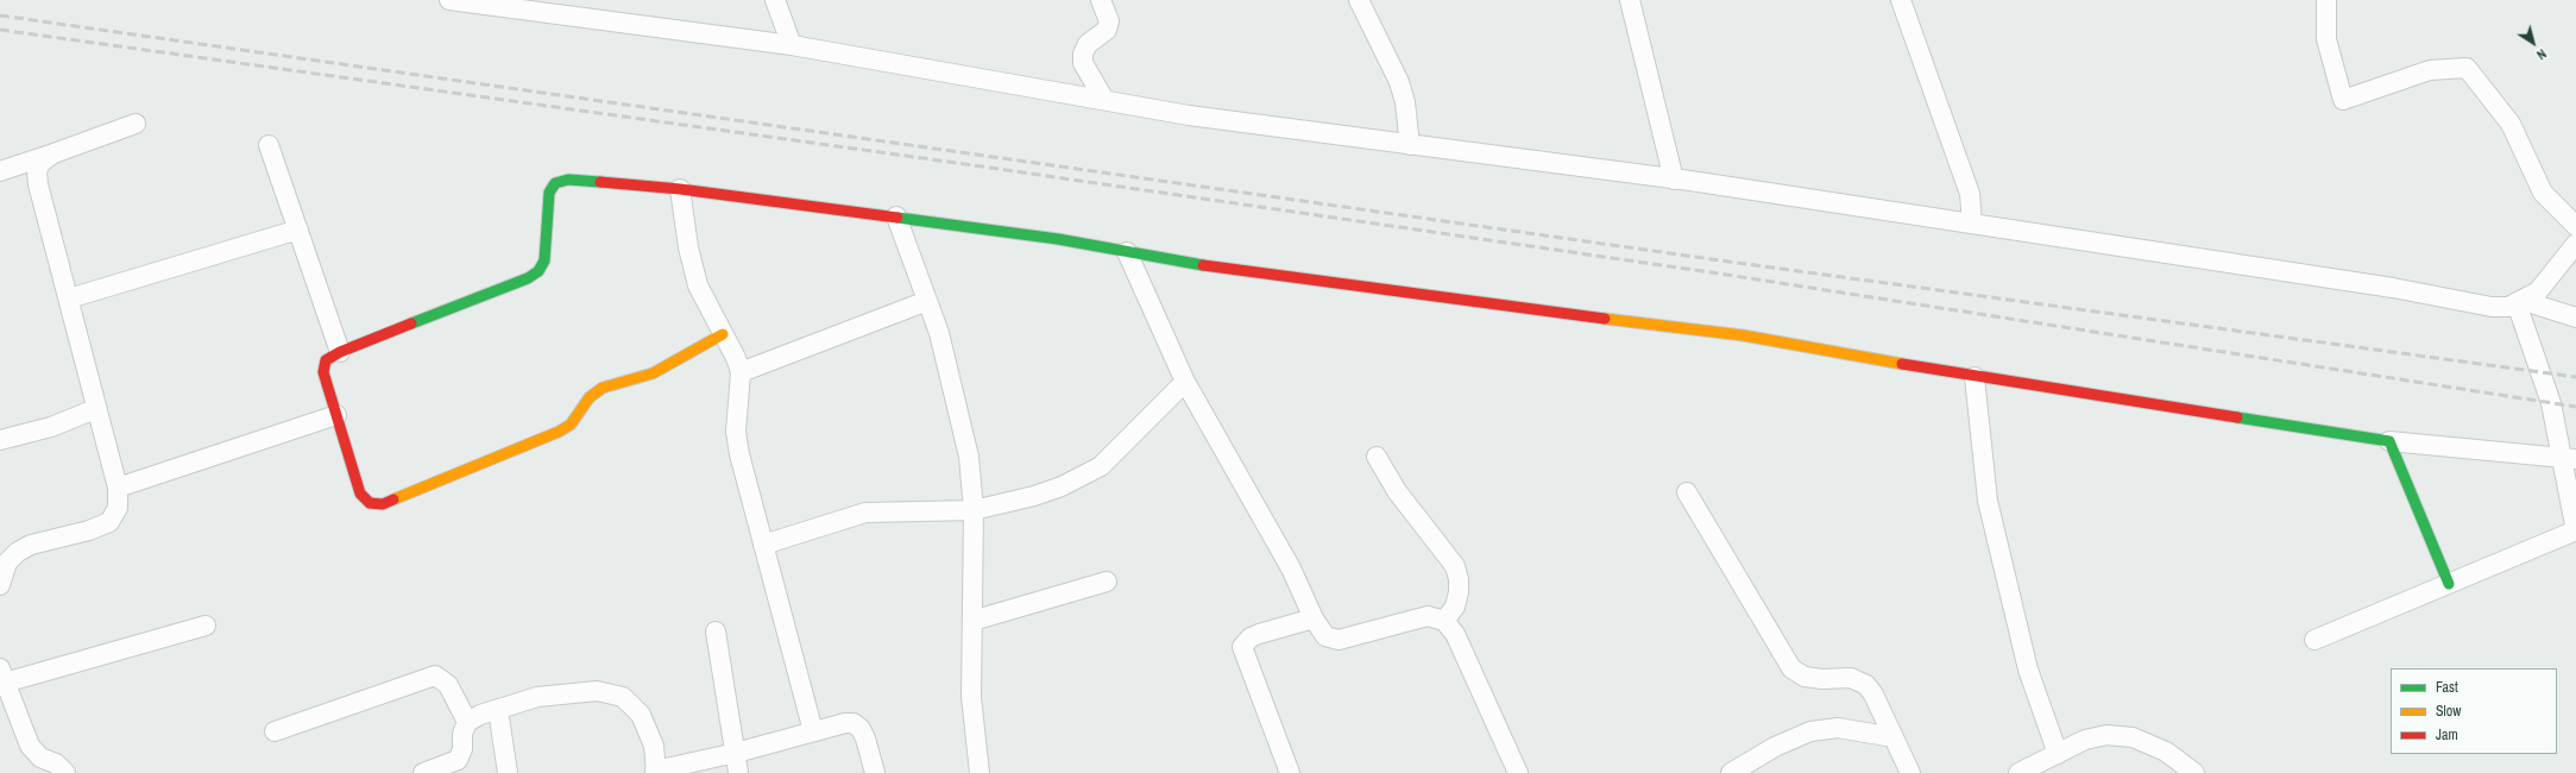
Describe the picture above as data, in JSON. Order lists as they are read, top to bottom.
{
  "legend": ["Fast", "Slow", "Jam"],
  "north": "bottom right"
}
